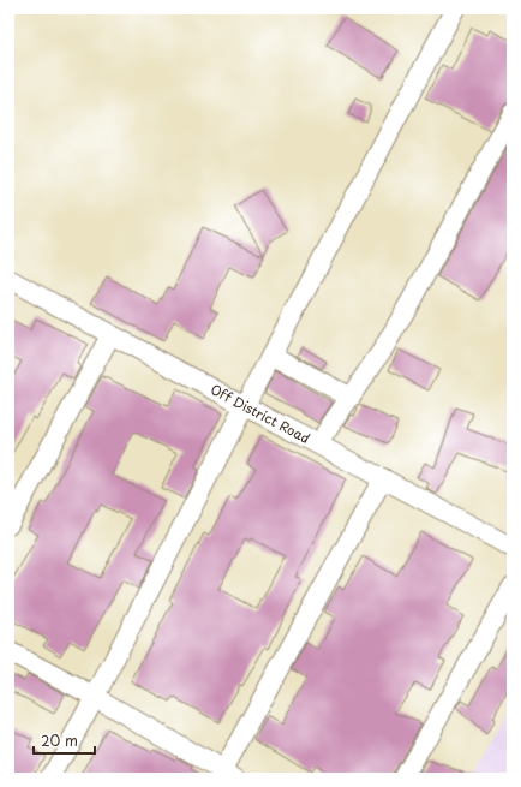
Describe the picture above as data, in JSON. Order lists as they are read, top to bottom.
{
  "streets": {
    "street": ["Off District Road"]
  },
  "scale_bar": "20 m"
}
